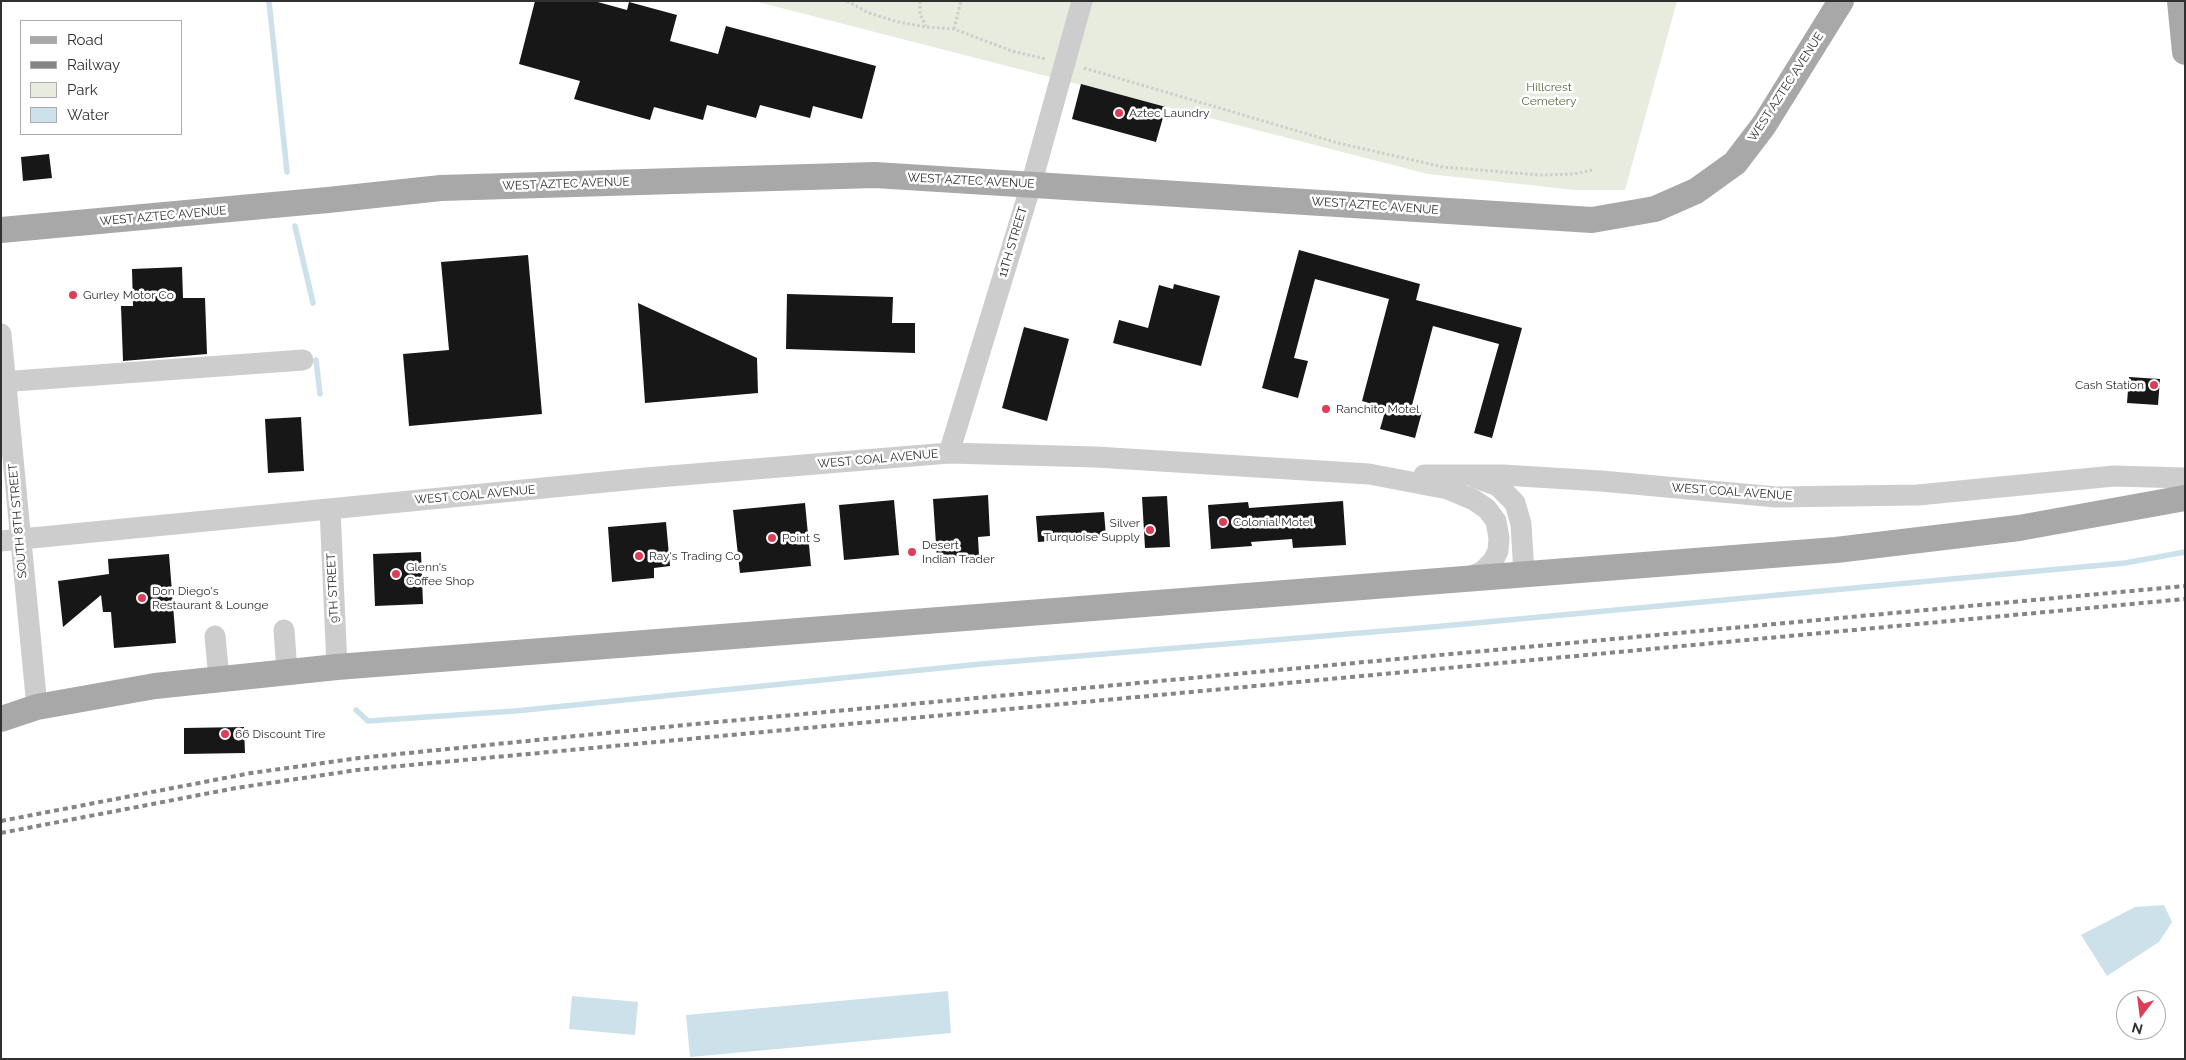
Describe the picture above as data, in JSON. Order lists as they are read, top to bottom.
{
  "streets": {
    "main road": ["WEST AZTEC AVENUE"],
    "street": [
      "11TH STREET",
      "WEST COAL AVENUE",
      "SOUTH 8TH STREET",
      "9TH STREET"
    ]
  },
  "crossings": [
    ["WEST AZTEC AVENUE", "11TH STREET"],
    ["11TH STREET", "WEST COAL AVENUE"],
    ["WEST COAL AVENUE", "SOUTH 8TH STREET"],
    ["WEST COAL AVENUE", "9TH STREET"]
  ],
  "parks": ["Hillcrest Cemetery"],
  "places": [
    "Aztec Laundry",
    "Gurley Motor Co",
    "Cash Station",
    "Ranchito Motel",
    "Colonial Motel",
    "Silver Turquoise Supply",
    "Point S",
    "Desert Indian Trader",
    "Ray's Trading Co",
    "Glenn's Coffee Shop",
    "Don Diego's Restaurant & Lounge",
    "66 Discount Tire"
  ],
  "legend": [
    "Road",
    "Railway",
    "Park",
    "Water"
  ],
  "north": "bottom"
}
